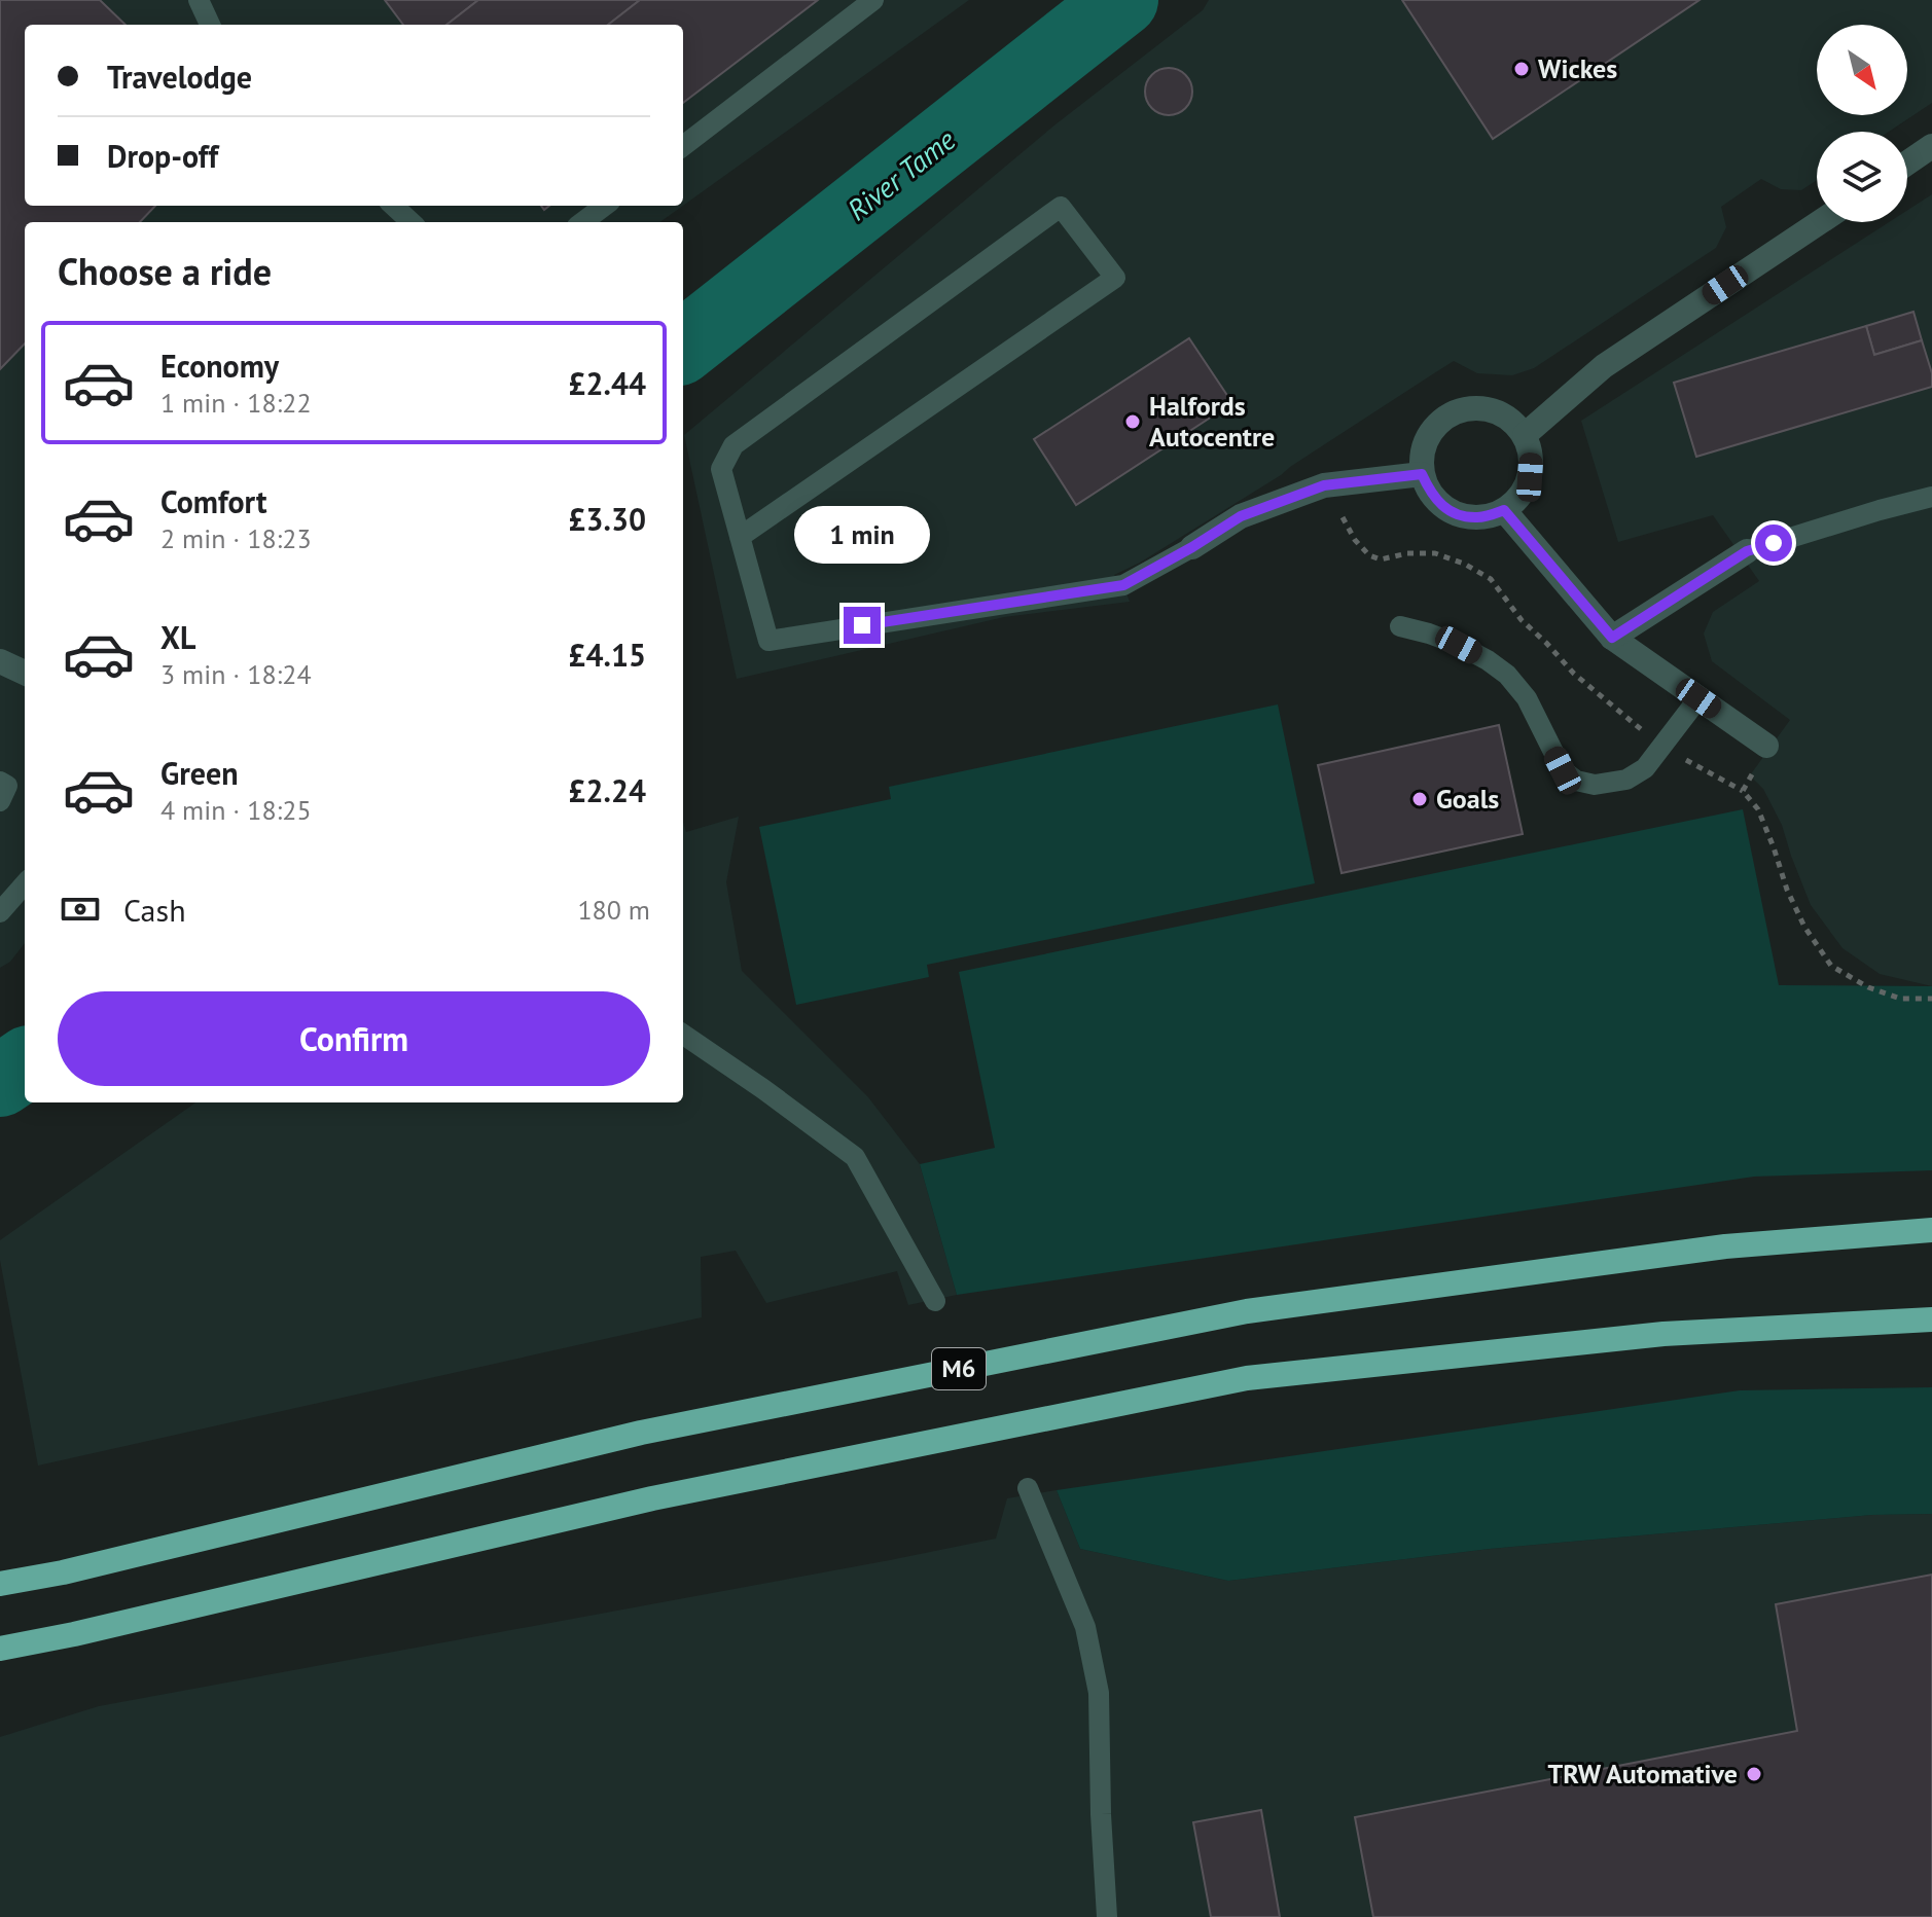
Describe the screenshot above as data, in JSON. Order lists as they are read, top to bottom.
{
  "streets": {
    "highway": ["M6"]
  },
  "water": ["River Tame"],
  "places": [
    "Wickes",
    "Halfords Autocentre",
    "Goals",
    "TRW Automative"
  ],
  "north": "bottom right",
  "page": {
    "banner": ["Travelodge", "Drop-off"],
    "heading": "Choose a ride",
    "list": [
      {
        "name": "Economy",
        "note": "1 min · 18:22",
        "value": "£2.44"
      },
      {
        "name": "Comfort",
        "note": "2 min · 18:23",
        "value": "£3.30"
      },
      {
        "name": "XL",
        "note": "3 min · 18:24",
        "value": "£4.15"
      },
      {
        "name": "Green",
        "note": "4 min · 18:25",
        "value": "£2.24"
      }
    ],
    "bubble": "1 min",
    "pay": ["Cash", "180 m"],
    "buttons": "Confirm"
  }
}
